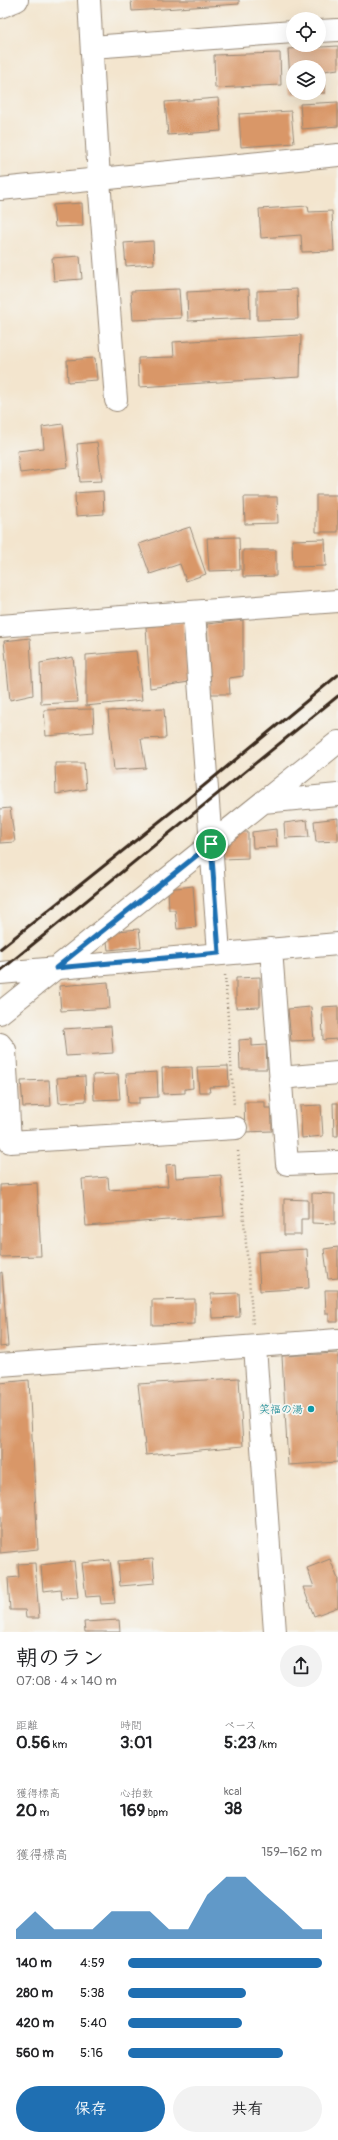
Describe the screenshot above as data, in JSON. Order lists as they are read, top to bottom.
{
  "places": ["笑福の湯"],
  "page": {
    "heading": ["朝のラン", "07:08 · 4 × 140 m"],
    "stats": [
      ["距離", "0.56 km"],
      ["時間", "3:01"],
      ["ペース", "5:23 /km"],
      ["獲得標高", "20 m"],
      ["心拍数", "169 bpm"],
      ["kcal", "38"]
    ],
    "chart": ["獲得標高", "159–162 m"],
    "list": [
      {
        "name": "140 m",
        "note": "4:59"
      },
      {
        "name": "280 m",
        "note": "5:38"
      },
      {
        "name": "420 m",
        "note": "5:40"
      },
      {
        "name": "560 m",
        "note": "5:16"
      }
    ],
    "buttons": ["保存", "共有"]
  }
}
